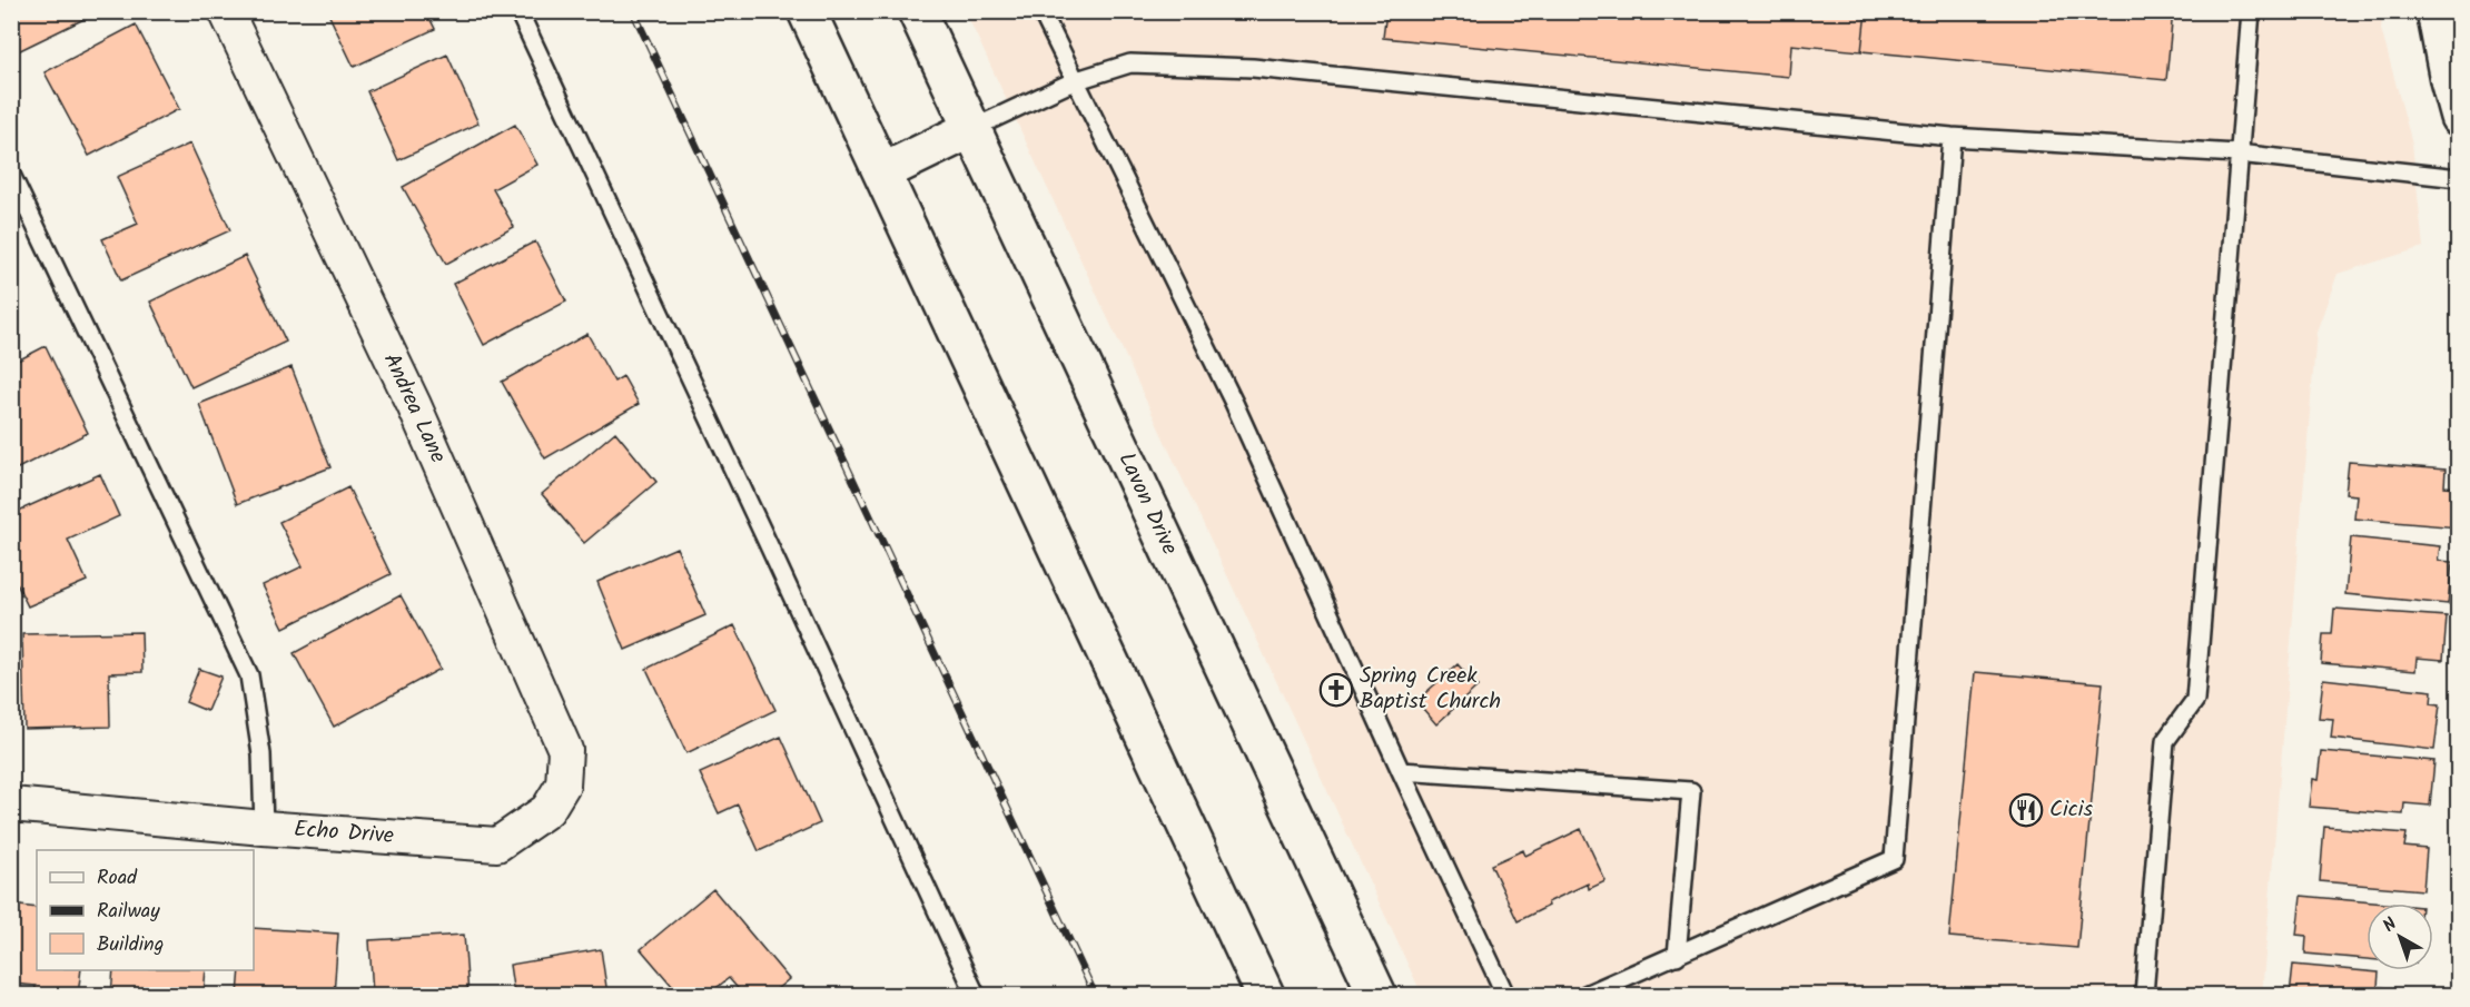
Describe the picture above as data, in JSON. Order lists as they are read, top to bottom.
{
  "streets": {
    "main road": ["Lavon Drive"],
    "street": ["Andrea Lane", "Echo Drive"]
  },
  "crossings": [
    ["Andrea Lane", "Echo Drive"]
  ],
  "places": {
    "church": ["Spring Creek Baptist Church"],
    "restaurant": ["Cicis"]
  },
  "legend": ["Road", "Railway", "Building"],
  "north": "top left"
}
